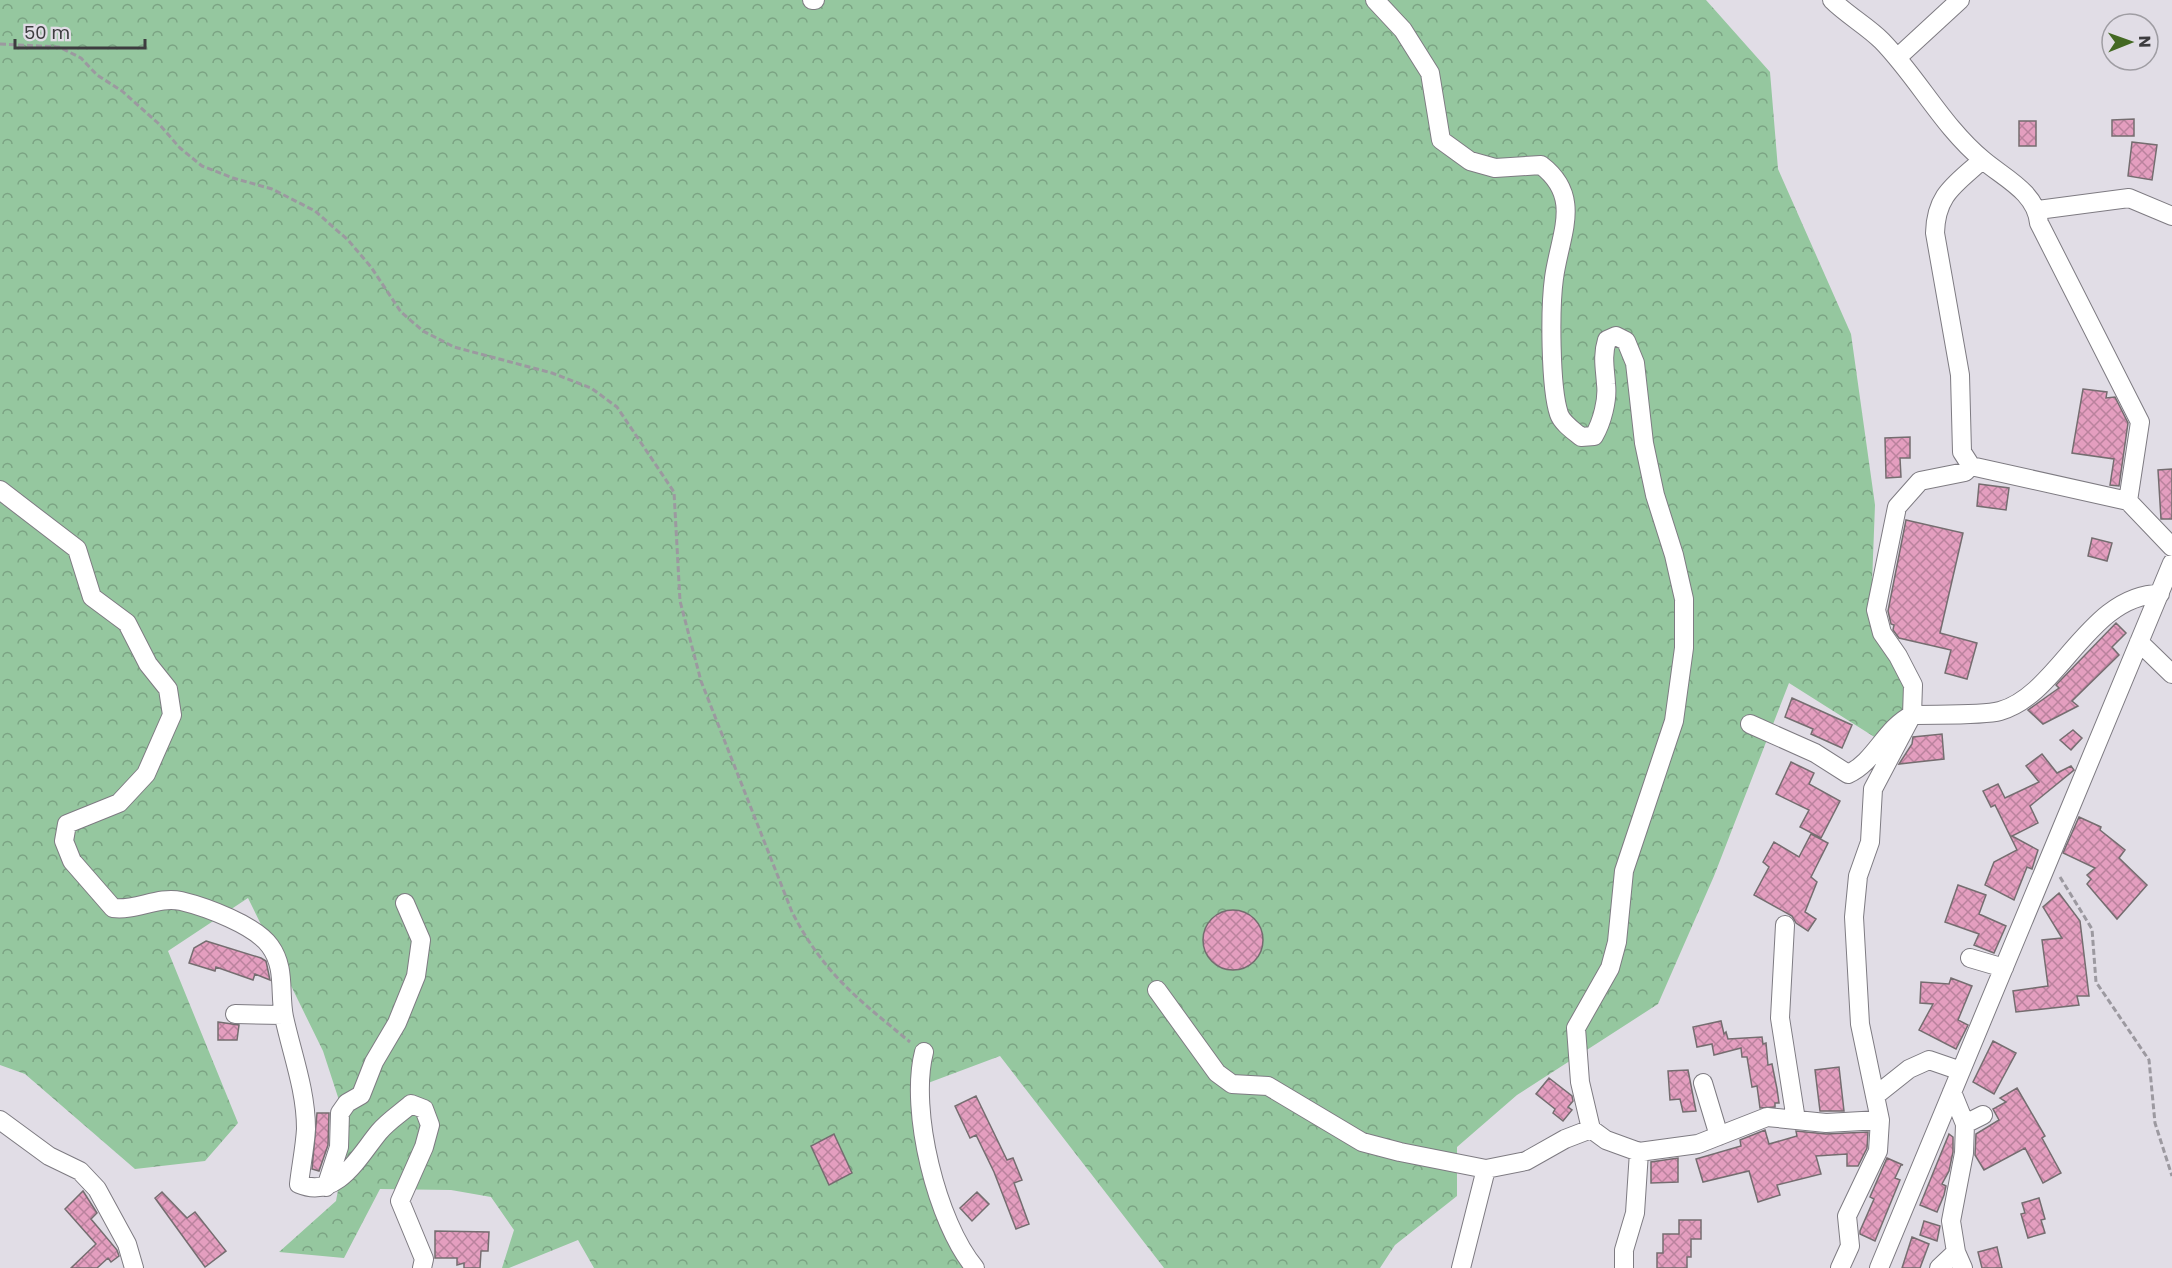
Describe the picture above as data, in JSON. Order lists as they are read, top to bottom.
{
  "scale_bar": "50 m",
  "north": "right"
}
